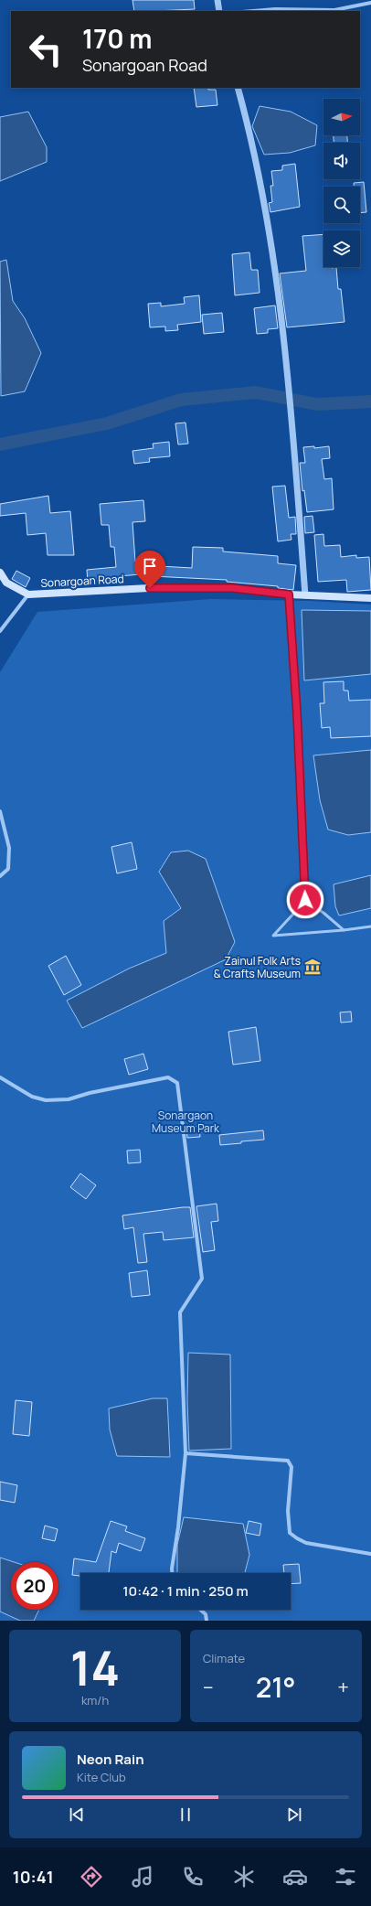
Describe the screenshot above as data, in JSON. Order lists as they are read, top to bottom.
{
  "streets": {
    "main road": ["Sonargoan Road"]
  },
  "parks": ["Sonargaon Museum Park"],
  "places": {
    "museum": ["Zainul Folk Arts & Crafts Museum"]
  },
  "north": "right",
  "page": {
    "turn": ["170 m", "Sonargoan Road"],
    "limit": "20",
    "trip": "10:42 · 1 min · 250 m",
    "tile": [
      ["14", "km/h"],
      "Climate"
    ],
    "heat": ["−", "21°", "+"],
    "song": ["Neon Rain", "Kite Club"],
    "tabs": "10:41"
  }
}
